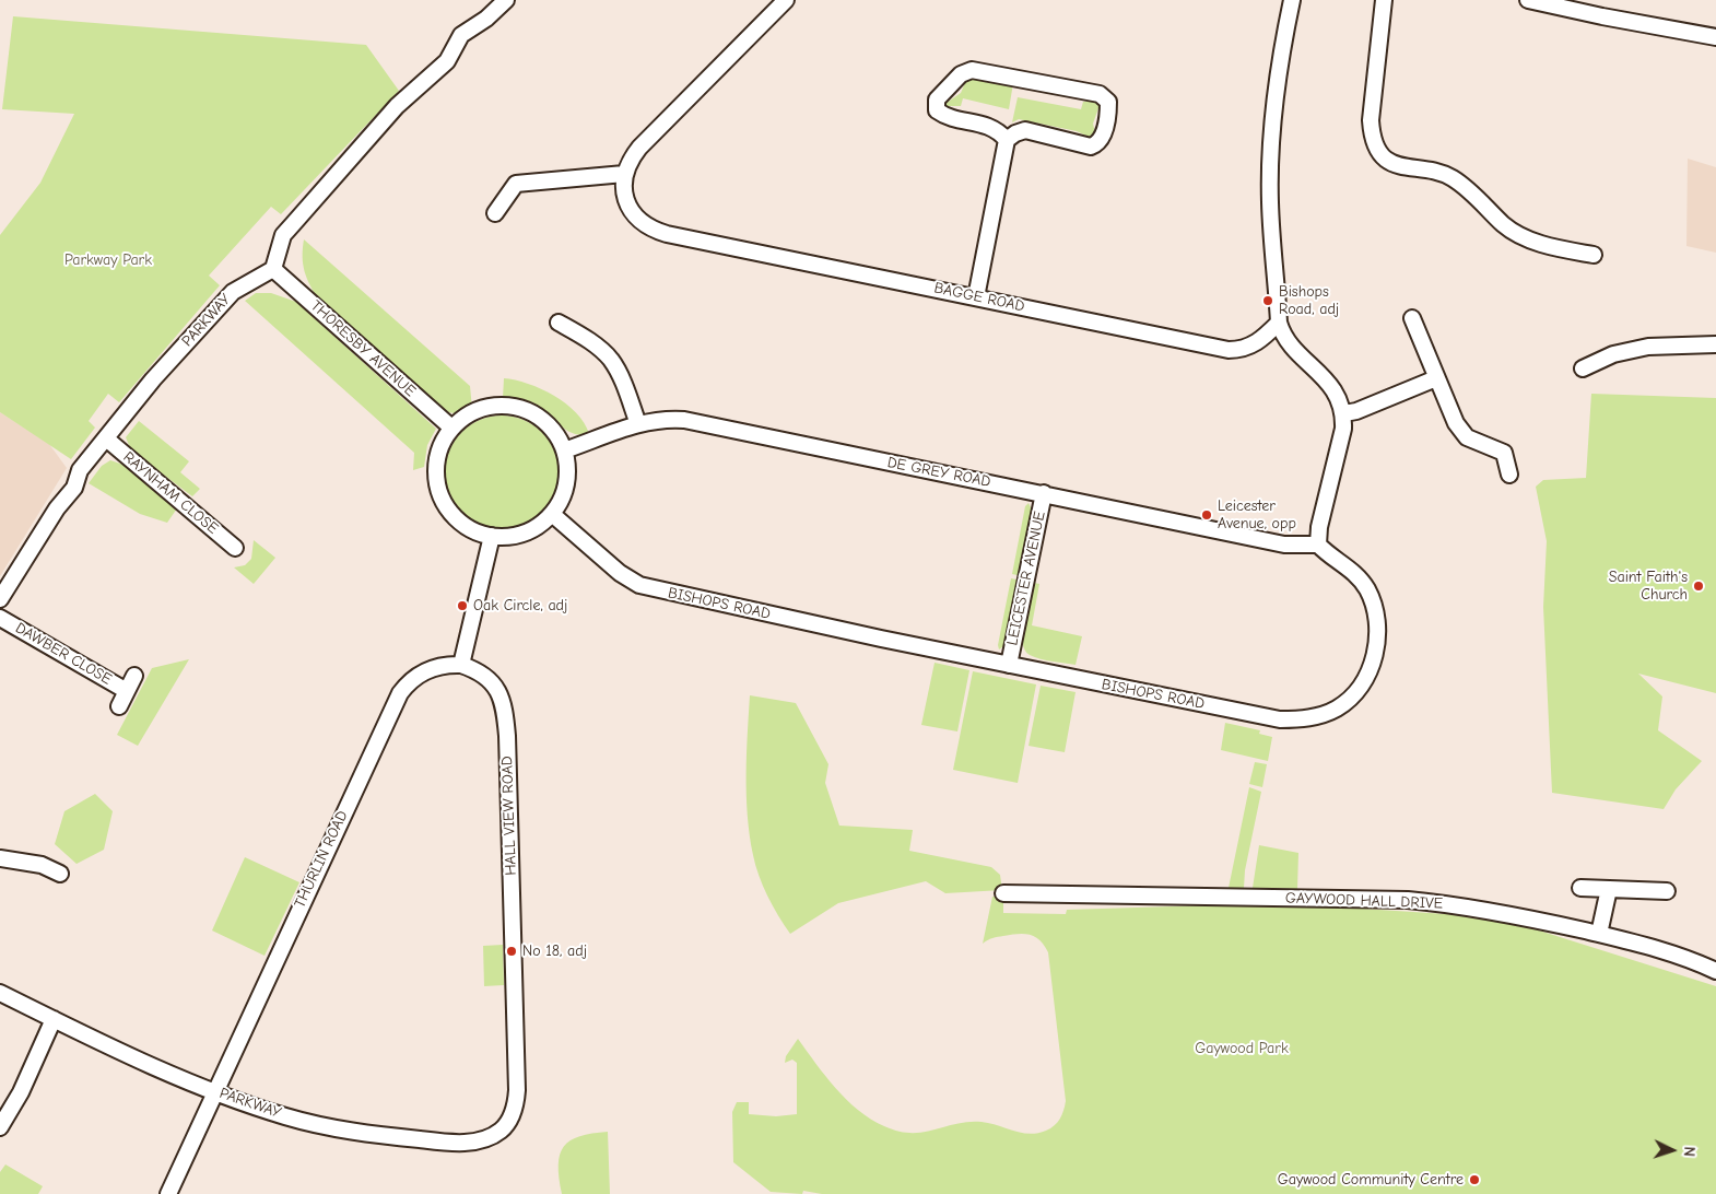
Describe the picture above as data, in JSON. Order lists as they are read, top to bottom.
{
  "streets": {
    "street": [
      "BAGGE ROAD",
      "PARKWAY",
      "THORESBY AVENUE",
      "DE GREY ROAD",
      "RAYNHAM CLOSE",
      "LEICESTER AVENUE",
      "BISHOPS ROAD",
      "DAWBER CLOSE",
      "HALL VIEW ROAD",
      "THURLIN ROAD",
      "GAYWOOD HALL DRIVE"
    ]
  },
  "crossings": [
    ["PARKWAY", "THORESBY AVENUE"],
    ["PARKWAY", "RAYNHAM CLOSE"],
    ["PARKWAY", "HALL VIEW ROAD"],
    ["PARKWAY", "THURLIN ROAD"],
    ["THORESBY AVENUE", "DE GREY ROAD"],
    ["THORESBY AVENUE", "BISHOPS ROAD"],
    ["DE GREY ROAD", "LEICESTER AVENUE"],
    ["DE GREY ROAD", "BISHOPS ROAD"],
    ["LEICESTER AVENUE", "BISHOPS ROAD"],
    ["HALL VIEW ROAD", "THURLIN ROAD"]
  ],
  "parks": ["Parkway Park", "Gaywood Park"],
  "places": [
    "Bishops Road, adj",
    "Leicester Avenue, opp",
    "Saint Faith's Church",
    "Oak Circle, adj",
    "No 18, adj",
    "Gaywood Community Centre"
  ],
  "north": "right"
}
